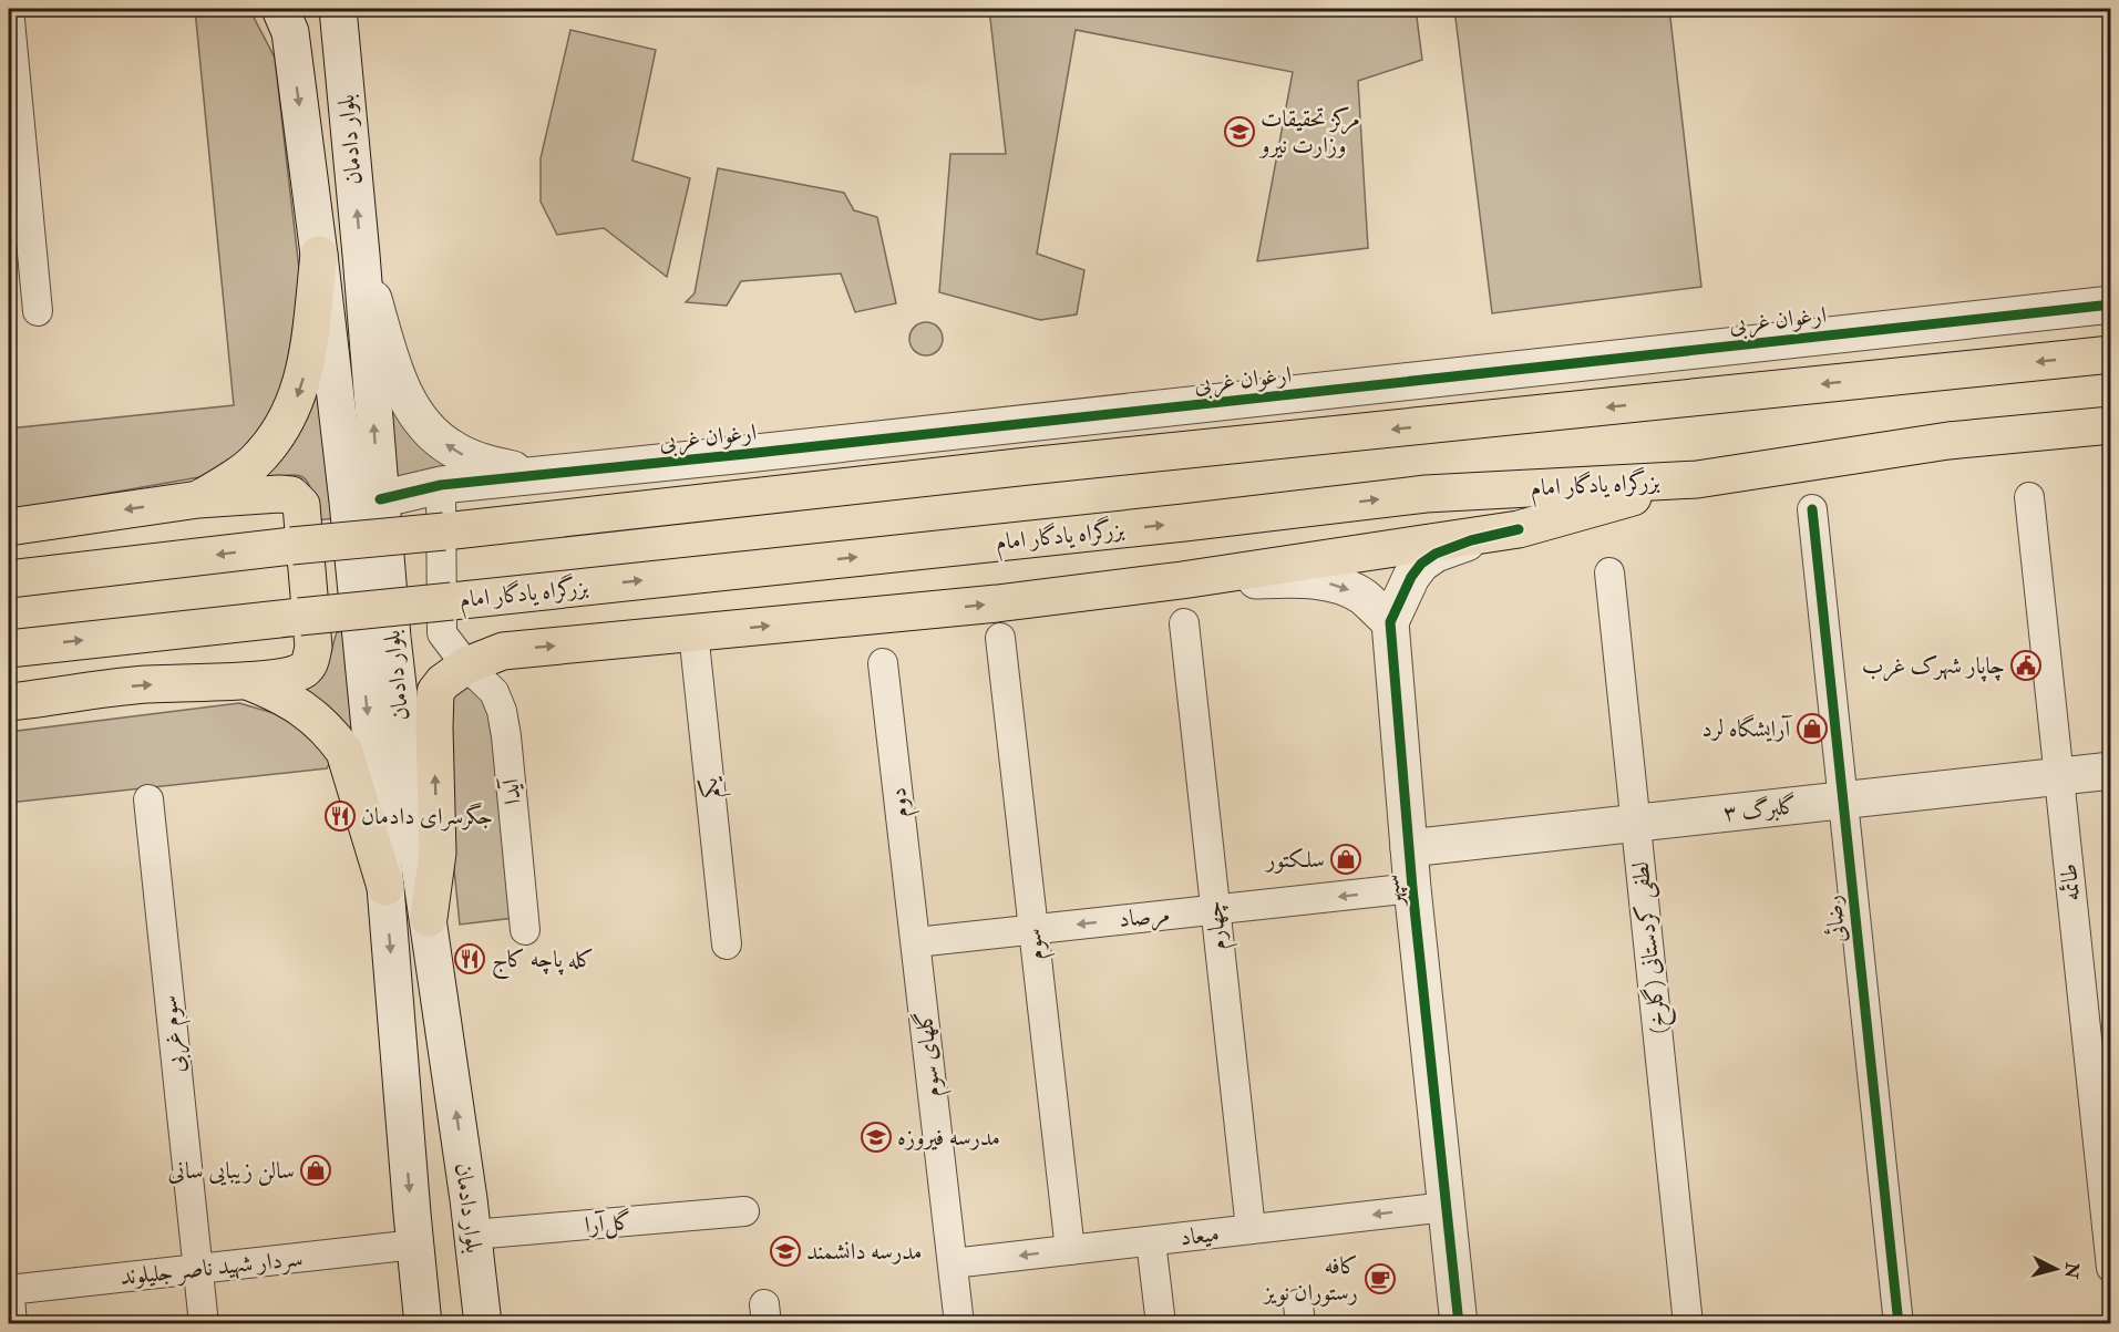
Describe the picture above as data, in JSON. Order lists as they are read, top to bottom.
{
  "streets": {
    "highway": ["بزرگراه یادگار امام"],
    "street": [
      "بلوار دادمان",
      "ارغوان غربی",
      "یکم",
      "آیدا",
      "دوم",
      "گلبرگ ۳",
      "طائمه",
      "سپهر",
      "مرصاد",
      "رضائی",
      "چهارم",
      "سوم",
      "لطفی کردستانی (گلرخ)",
      "سوم غربی",
      "گلهای سوم",
      "گل‌آرا",
      "میعاد",
      "سردار شهید ناصر جلیلوند"
    ]
  },
  "crossings": [
    ["بلوار دادمان", "ارغوان غربی"],
    ["بلوار دادمان", "گل‌آرا"],
    ["بلوار دادمان", "سردار شهید ناصر جلیلوند"],
    ["ارغوان غربی", "آیدا"],
    ["دوم", "مرصاد"],
    ["دوم", "گلهای سوم"],
    ["گلبرگ ۳", "طائمه"],
    ["گلبرگ ۳", "سپهر"],
    ["گلبرگ ۳", "رضائی"],
    ["گلبرگ ۳", "لطفی کردستانی (گلرخ)"],
    ["سپهر", "مرصاد"],
    ["سپهر", "میعاد"],
    ["مرصاد", "چهارم"],
    ["مرصاد", "سوم"],
    ["مرصاد", "گلهای سوم"],
    ["چهارم", "میعاد"],
    ["سوم", "میعاد"],
    ["سوم غربی", "سردار شهید ناصر جلیلوند"],
    ["گلهای سوم", "میعاد"]
  ],
  "one_way": ["مرصاد", "میعاد"],
  "places": {
    "school or university": ["مرکز تحقیقات وزارت نیرو", "مدرسه فیروزه", "مدرسه دانشمند"],
    "public building": ["چاپار شهرک غرب"],
    "shop": ["آرایشگاه لرد", "سلکتور", "سالن زیبایی سانی"],
    "restaurant": ["جگرسرای دادمان", "کله پاچه کاج"],
    "cafe": ["کافه رستوران نویز"]
  },
  "north": "right"
}
